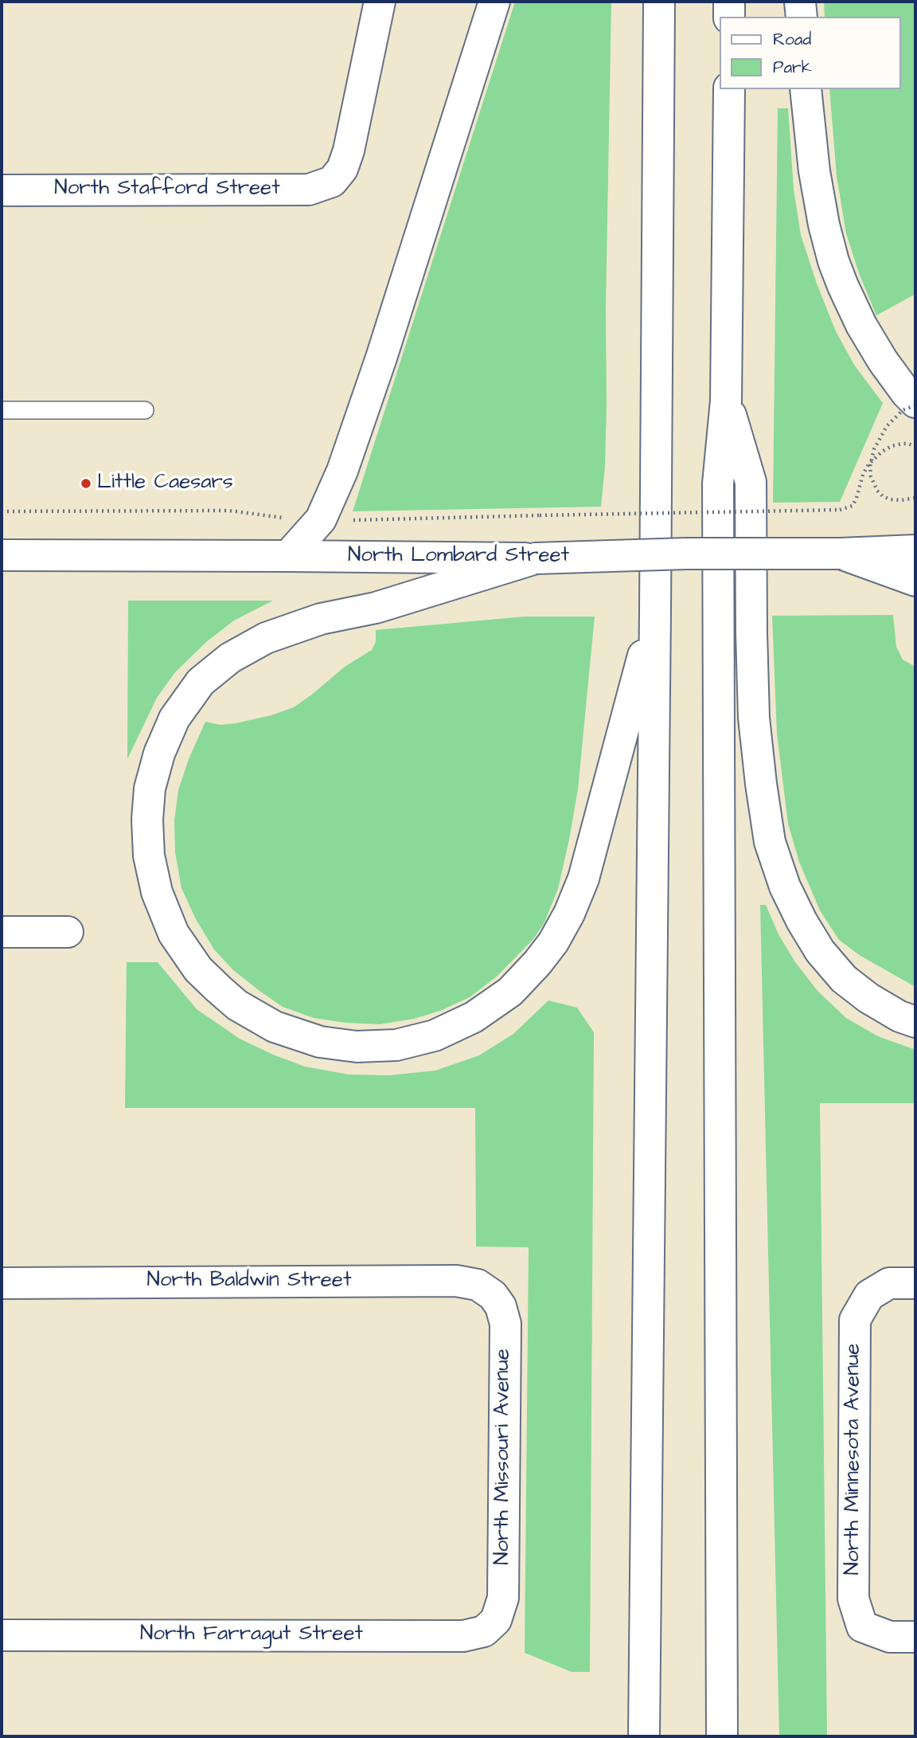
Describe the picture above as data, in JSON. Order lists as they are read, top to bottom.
{
  "streets": {
    "main road": [
      "North Stafford Street",
      "North Lombard Street",
      "North Baldwin Street",
      "North Missouri Avenue",
      "North Minnesota Avenue",
      "North Farragut Street"
    ]
  },
  "crossings": [
    ["North Baldwin Street", "North Missouri Avenue"],
    ["North Missouri Avenue", "North Farragut Street"]
  ],
  "places": ["Little Caesars"],
  "legend": ["Road", "Park"]
}
